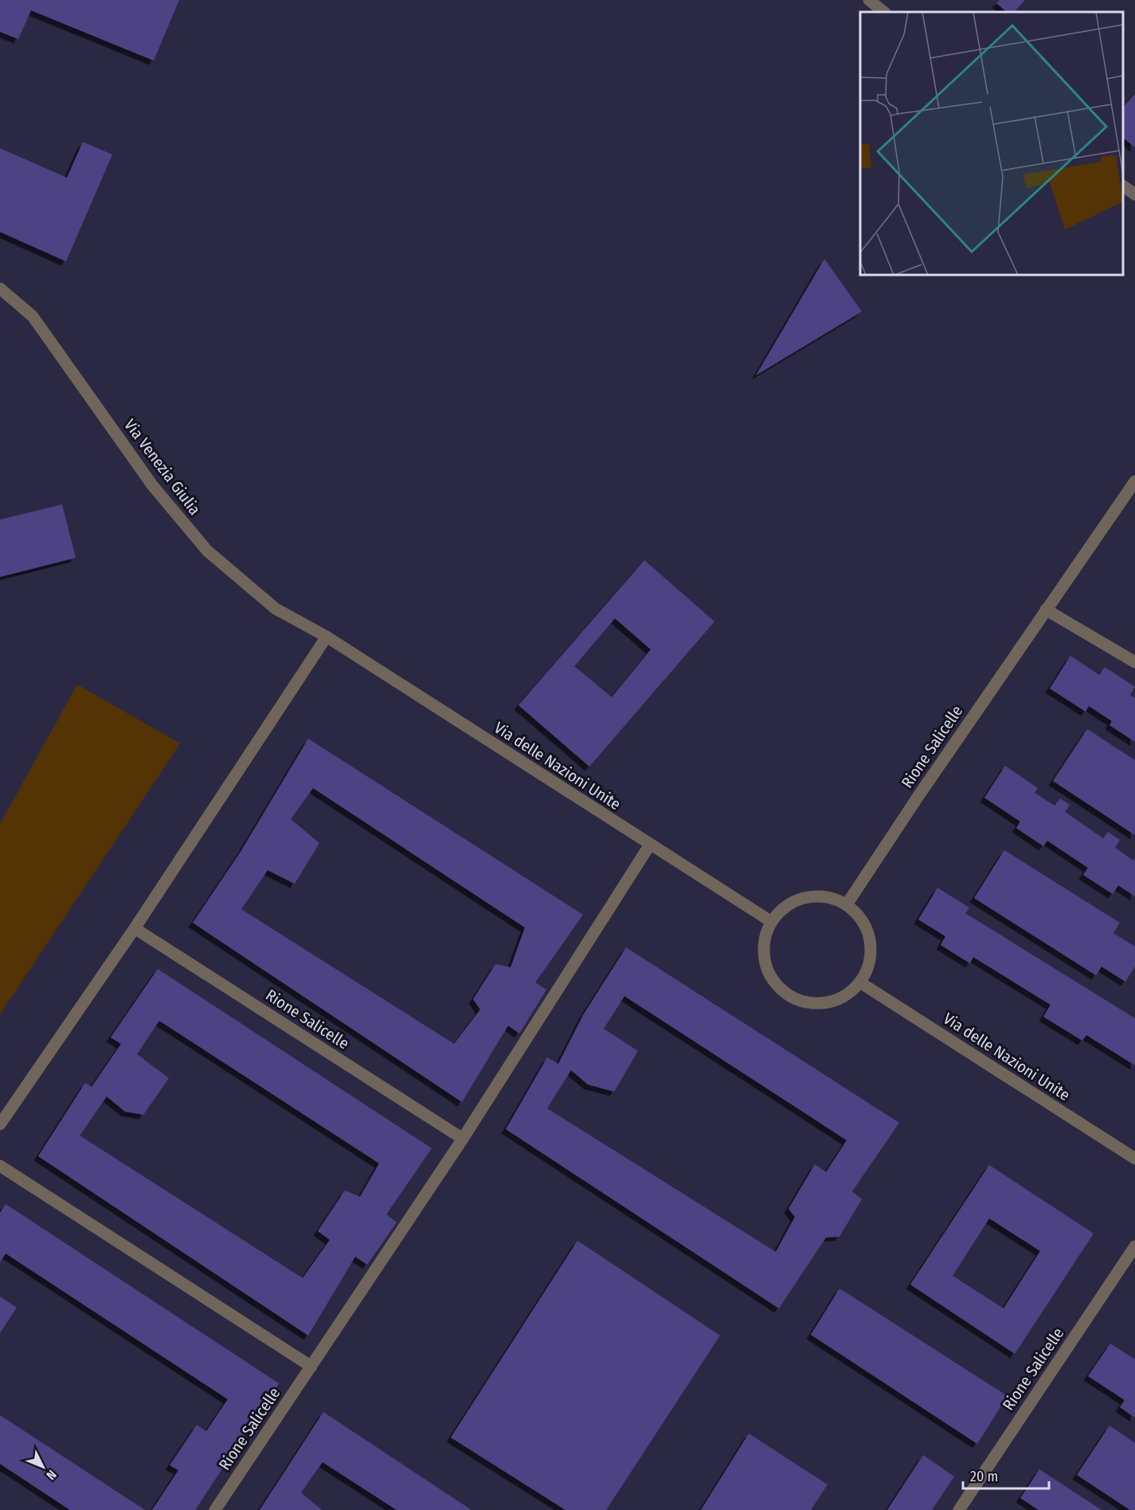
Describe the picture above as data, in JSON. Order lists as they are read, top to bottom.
{
  "streets": {
    "street": ["Via Venezia Giulia", "Rione Salicelle", "Via delle Nazioni Unite"]
  },
  "crossings": [
    ["Via Venezia Giulia", "Via delle Nazioni Unite"],
    ["Rione Salicelle", "Via delle Nazioni Unite"]
  ],
  "scale_bar": "20 m",
  "north": "bottom right"
}
